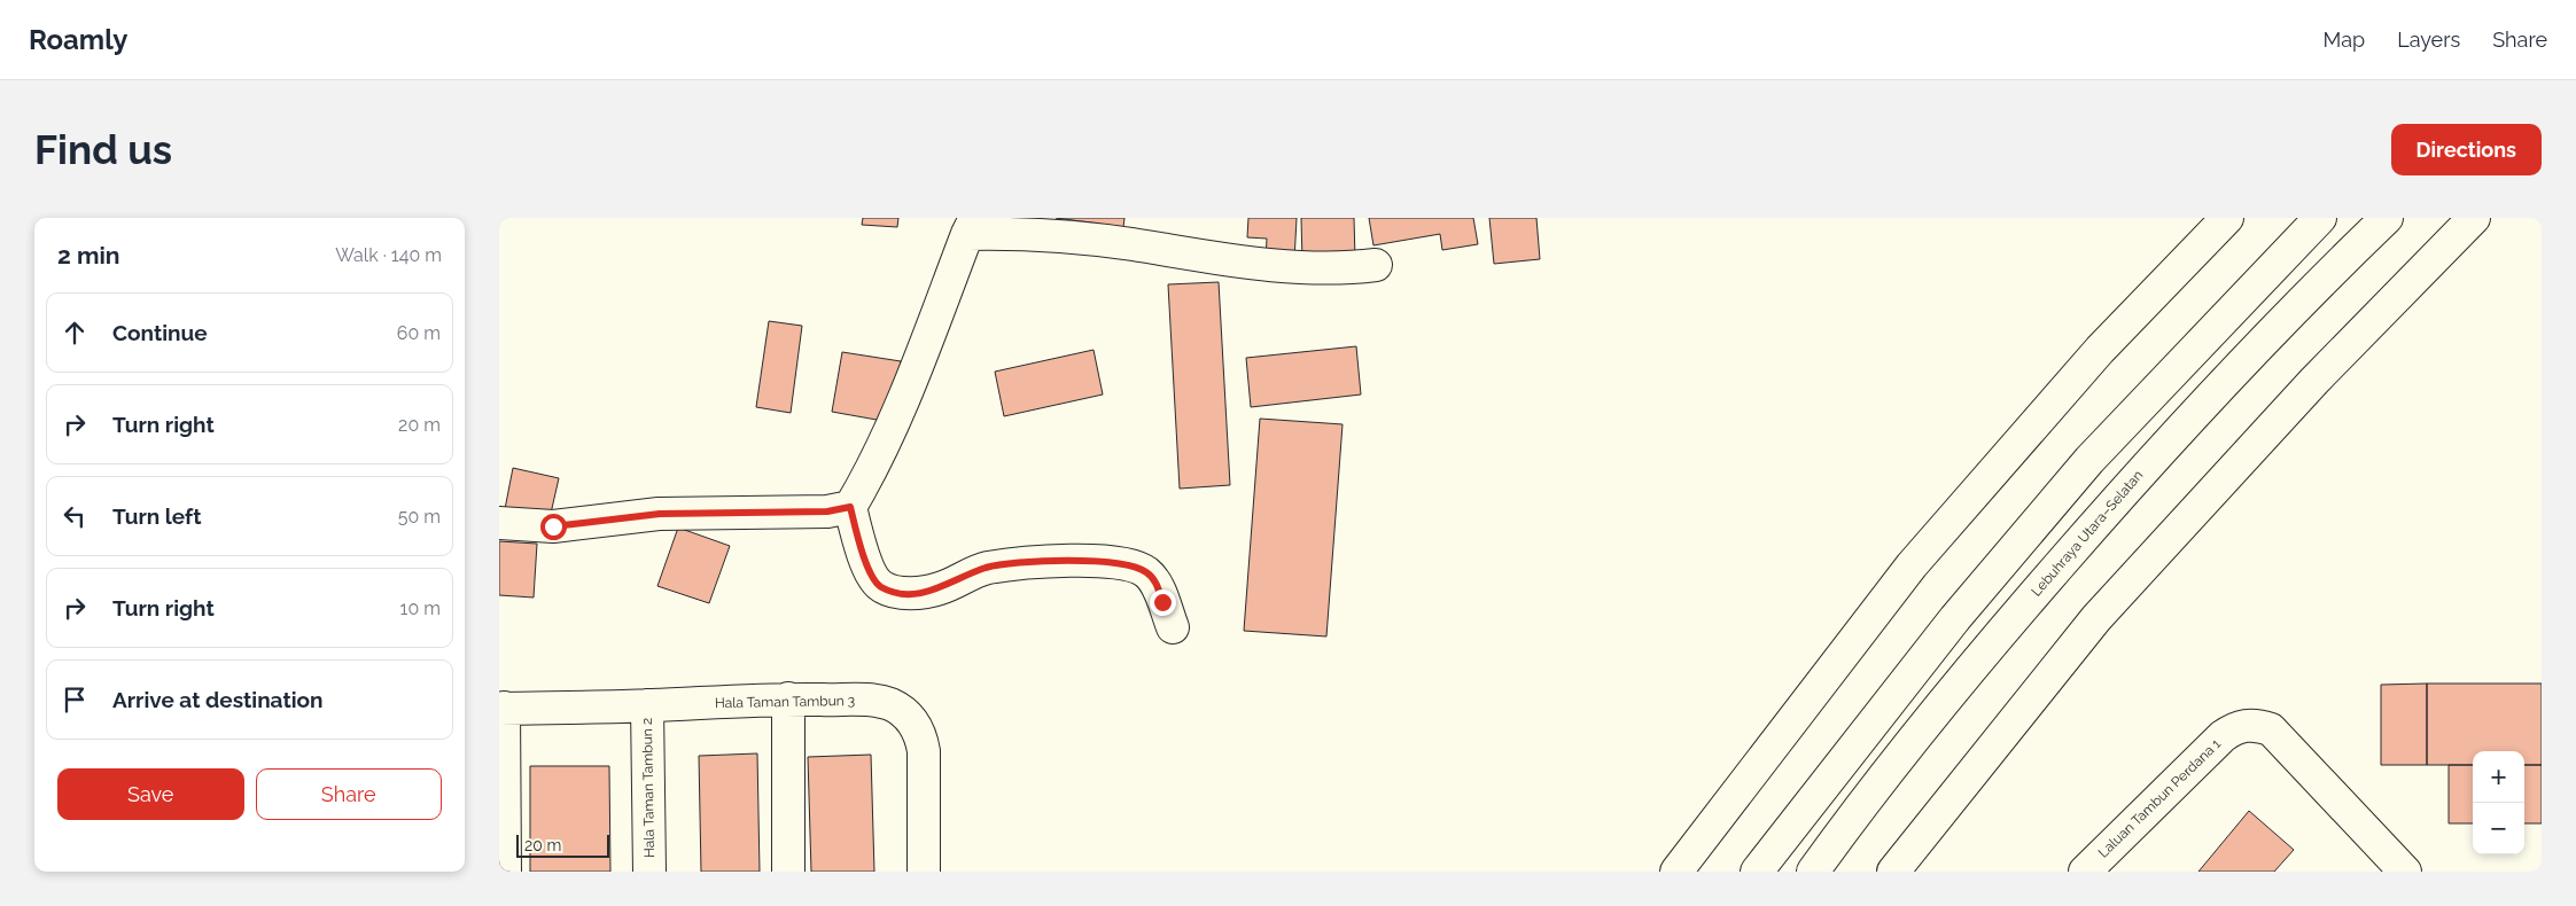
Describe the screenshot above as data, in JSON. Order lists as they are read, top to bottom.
{
  "streets": {
    "main road": [
      "Lebuhraya Utara–Selatan",
      "Hala Taman Tambun 3",
      "Hala Taman Tambun 2",
      "Laluan Tambun Perdana 1"
    ]
  },
  "crossings": [
    ["Hala Taman Tambun 3", "Hala Taman Tambun 2"]
  ],
  "scale_bar": "20 m",
  "page": {
    "header": "Roamly",
    "nav": ["Map", "Layers", "Share"],
    "buttons": [
      "Directions",
      ["Save", "Share"]
    ],
    "title": "Find us",
    "heading": ["2 min", "Walk · 140 m"],
    "list": [
      ["Continue", "60 m"],
      ["Turn right", "20 m"],
      ["Turn left", "50 m"],
      ["Turn right", "10 m"],
      "Arrive at destination"
    ],
    "map_buttons": ["+", "−"],
    "scale": "20 m"
  }
}
